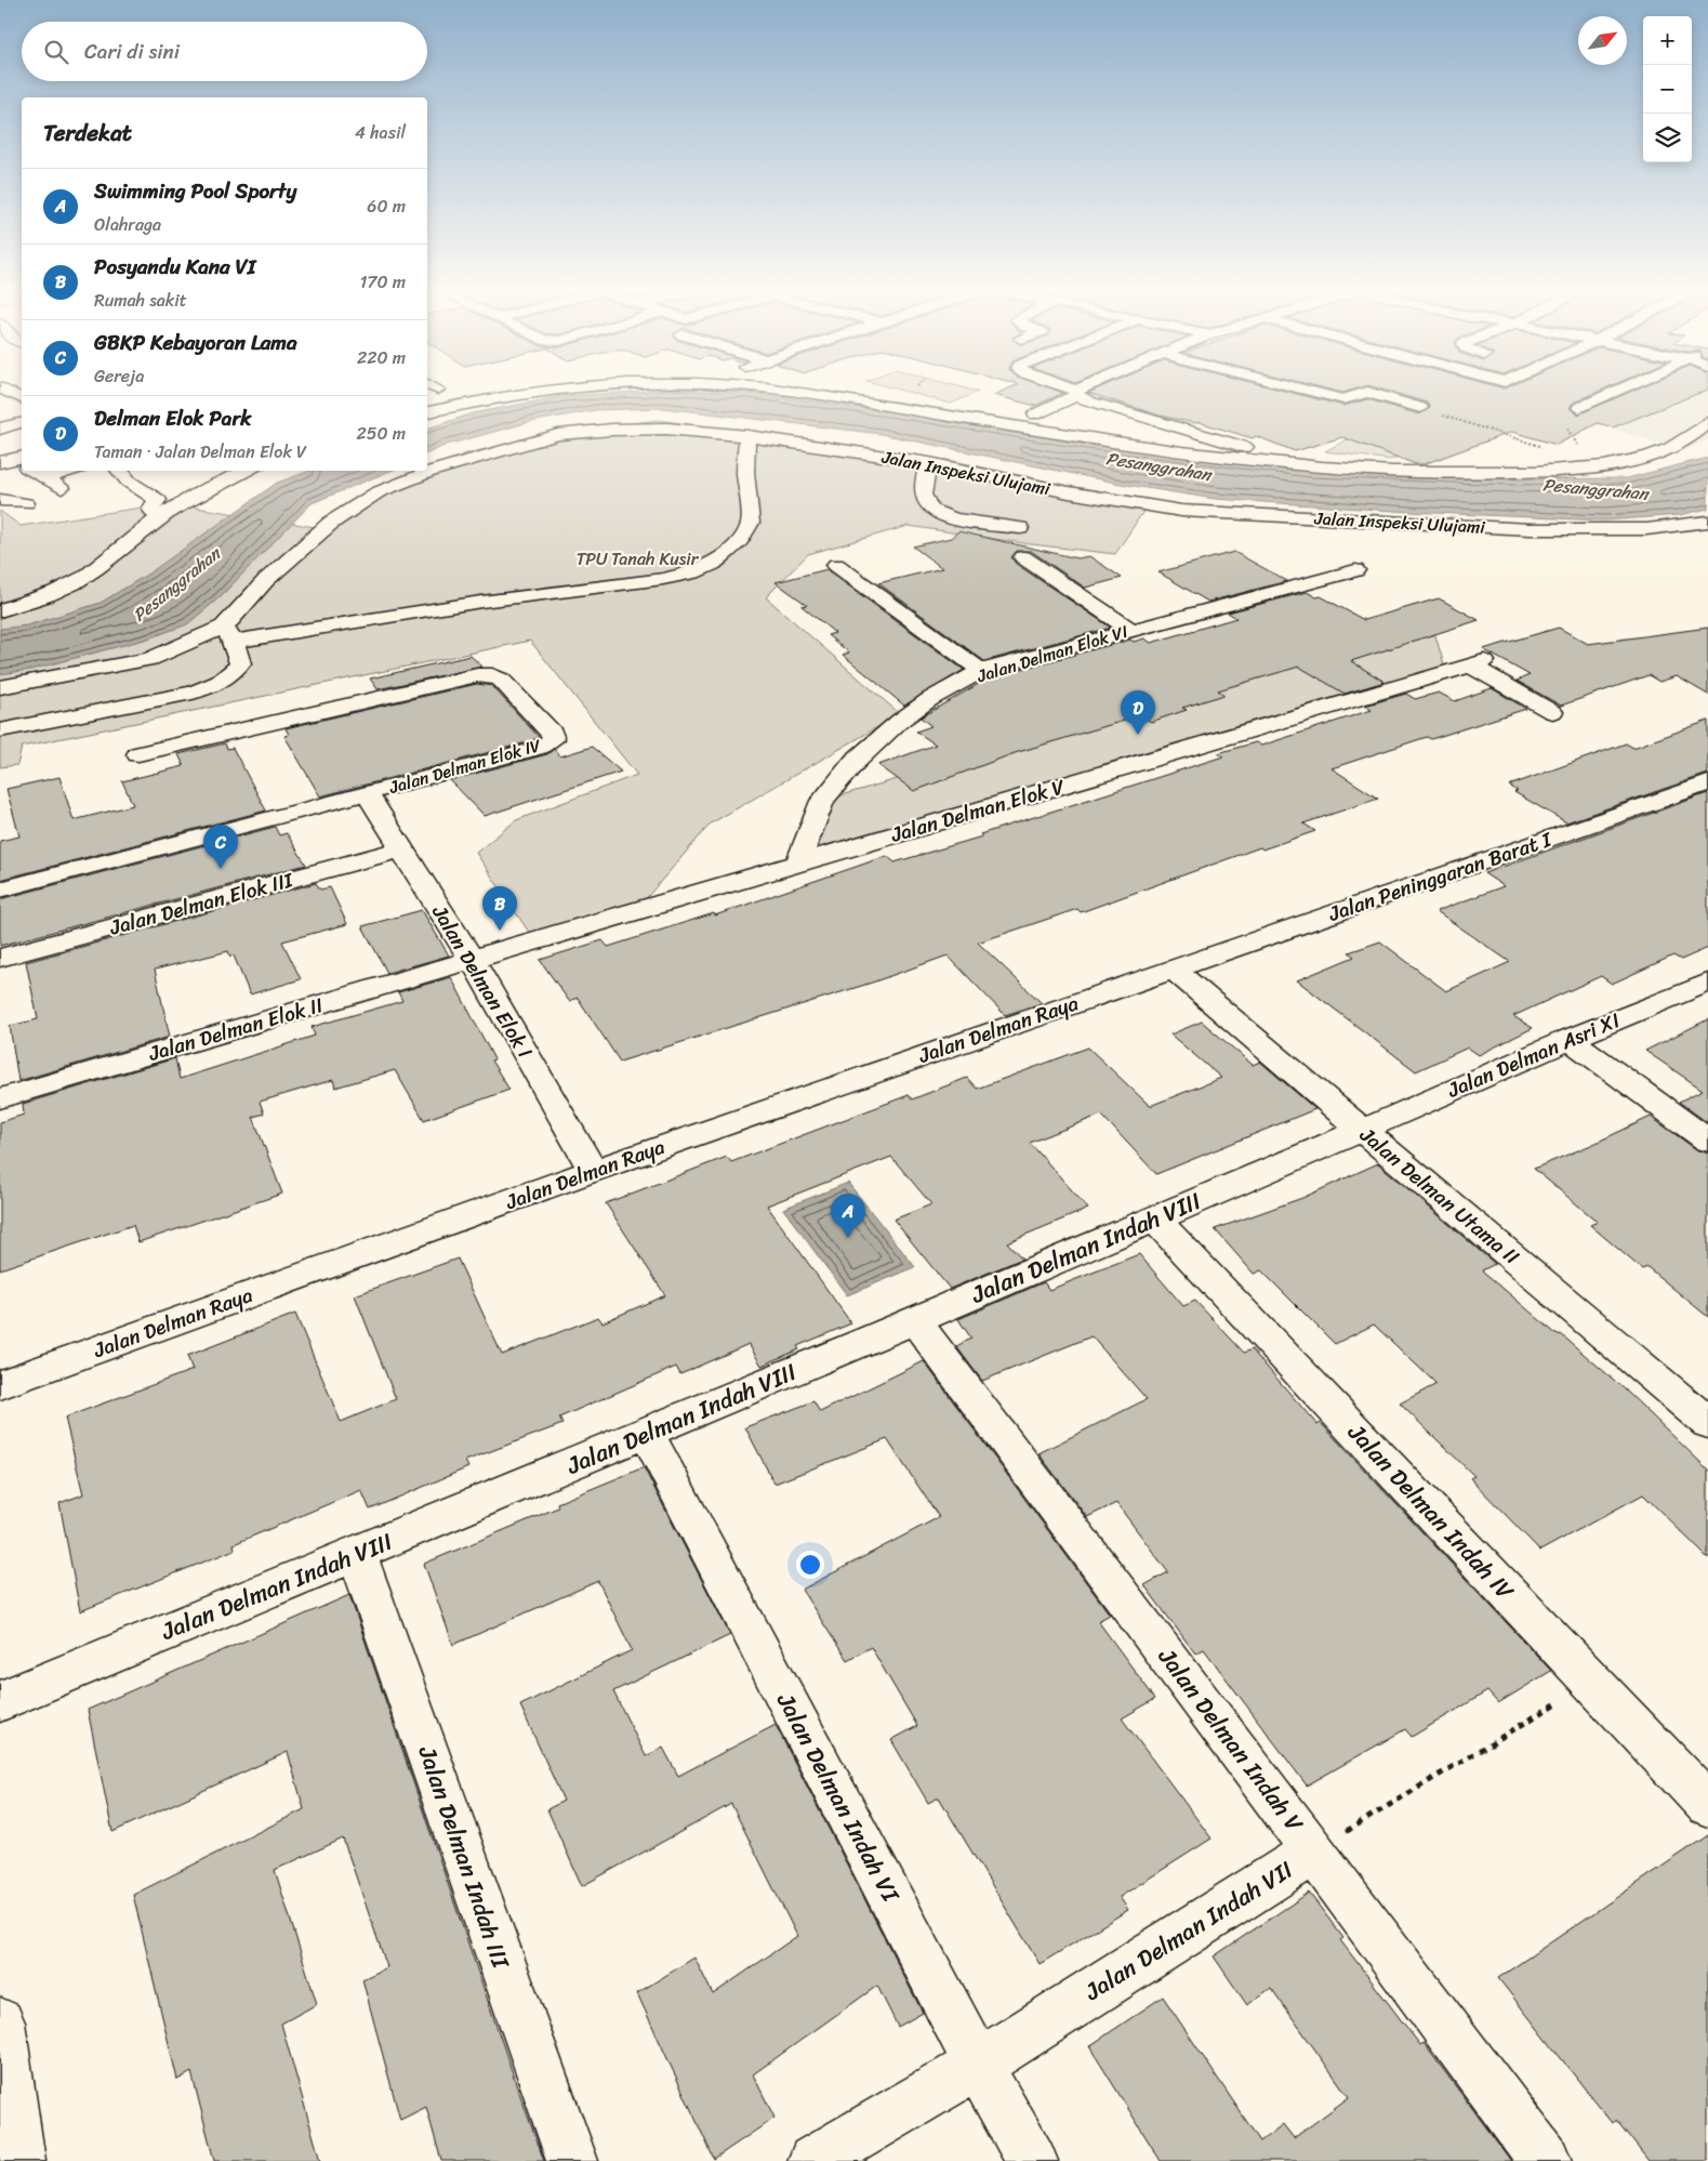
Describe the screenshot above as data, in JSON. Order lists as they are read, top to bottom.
{
  "streets": {
    "street": [
      "Jalan Inspeksi Ulujami",
      "Jalan Delman Elok VI",
      "Jalan Delman Elok IV",
      "Jalan Delman Elok V",
      "Jalan Peninggaran Barat I",
      "Jalan Delman Elok III",
      "Jalan Delman Elok I",
      "Jalan Delman Elok II",
      "Jalan Delman Raya",
      "Jalan Delman Asri XI",
      "Jalan Delman Utama II",
      "Jalan Delman Indah VIII",
      "Jalan Delman Indah IV",
      "Jalan Delman Indah V",
      "Jalan Delman Indah VI",
      "Jalan Delman Indah III",
      "Jalan Delman Indah VII"
    ]
  },
  "crossings": [
    ["Jalan Delman Elok VI", "Jalan Delman Elok V"],
    ["Jalan Delman Elok IV", "Jalan Delman Elok I"],
    ["Jalan Delman Elok V", "Jalan Delman Elok I"],
    ["Jalan Delman Elok V", "Jalan Delman Elok II"],
    ["Jalan Peninggaran Barat I", "Jalan Delman Raya"],
    ["Jalan Peninggaran Barat I", "Jalan Delman Utama II"],
    ["Jalan Delman Elok III", "Jalan Delman Elok I"],
    ["Jalan Delman Elok I", "Jalan Delman Elok II"],
    ["Jalan Delman Elok I", "Jalan Delman Raya"],
    ["Jalan Delman Raya", "Jalan Delman Utama II"],
    ["Jalan Delman Asri XI", "Jalan Delman Utama II"],
    ["Jalan Delman Asri XI", "Jalan Delman Indah VIII"],
    ["Jalan Delman Utama II", "Jalan Delman Indah VIII"],
    ["Jalan Delman Indah VIII", "Jalan Delman Indah IV"],
    ["Jalan Delman Indah VIII", "Jalan Delman Indah V"],
    ["Jalan Delman Indah VIII", "Jalan Delman Indah VI"],
    ["Jalan Delman Indah VIII", "Jalan Delman Indah III"],
    ["Jalan Delman Indah IV", "Jalan Delman Indah VII"],
    ["Jalan Delman Indah V", "Jalan Delman Indah VII"],
    ["Jalan Delman Indah VI", "Jalan Delman Indah VII"]
  ],
  "water": ["Pesanggrahan"],
  "parks": ["TPU Tanah Kusir"],
  "north": "top right",
  "page": {
    "map_buttons": ["+", "−"],
    "search": "Cari di sini",
    "heading": ["Terdekat", "4 hasil"],
    "list": [
      {
        "mark": "A",
        "name": "Swimming Pool Sporty",
        "note": "Olahraga",
        "value": "60 m"
      },
      {
        "mark": "B",
        "name": "Posyandu Kana VI",
        "note": "Rumah sakit",
        "value": "170 m"
      },
      {
        "mark": "C",
        "name": "GBKP Kebayoran Lama",
        "note": "Gereja",
        "value": "220 m"
      },
      {
        "mark": "D",
        "name": "Delman Elok Park",
        "note": "Taman · Jalan Delman Elok V",
        "value": "250 m"
      }
    ],
    "pins": [
      "D",
      "C",
      "B",
      "A"
    ]
  }
}
